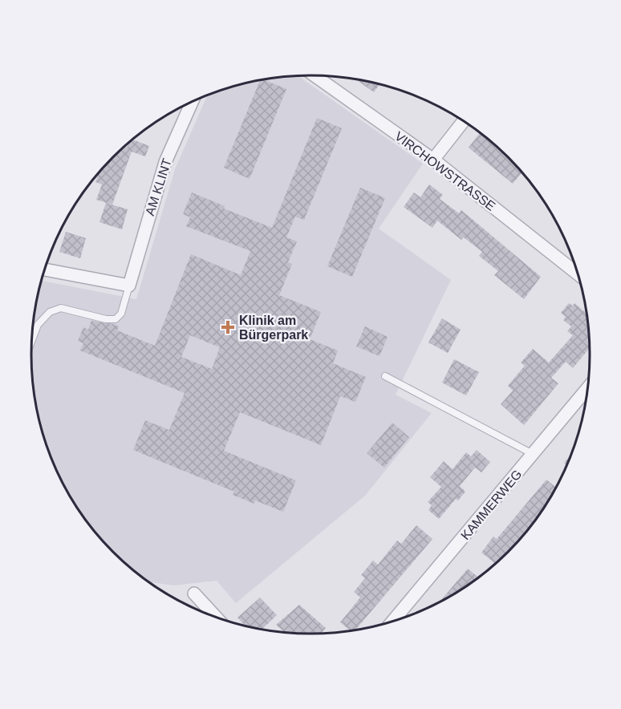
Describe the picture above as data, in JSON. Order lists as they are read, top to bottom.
{
  "streets": {
    "street": ["VIRCHOWSTRASSE", "AM KLINT", "KAMMERWEG"]
  },
  "places": {
    "health": ["Klinik am Bürgerpark"]
  }
}
